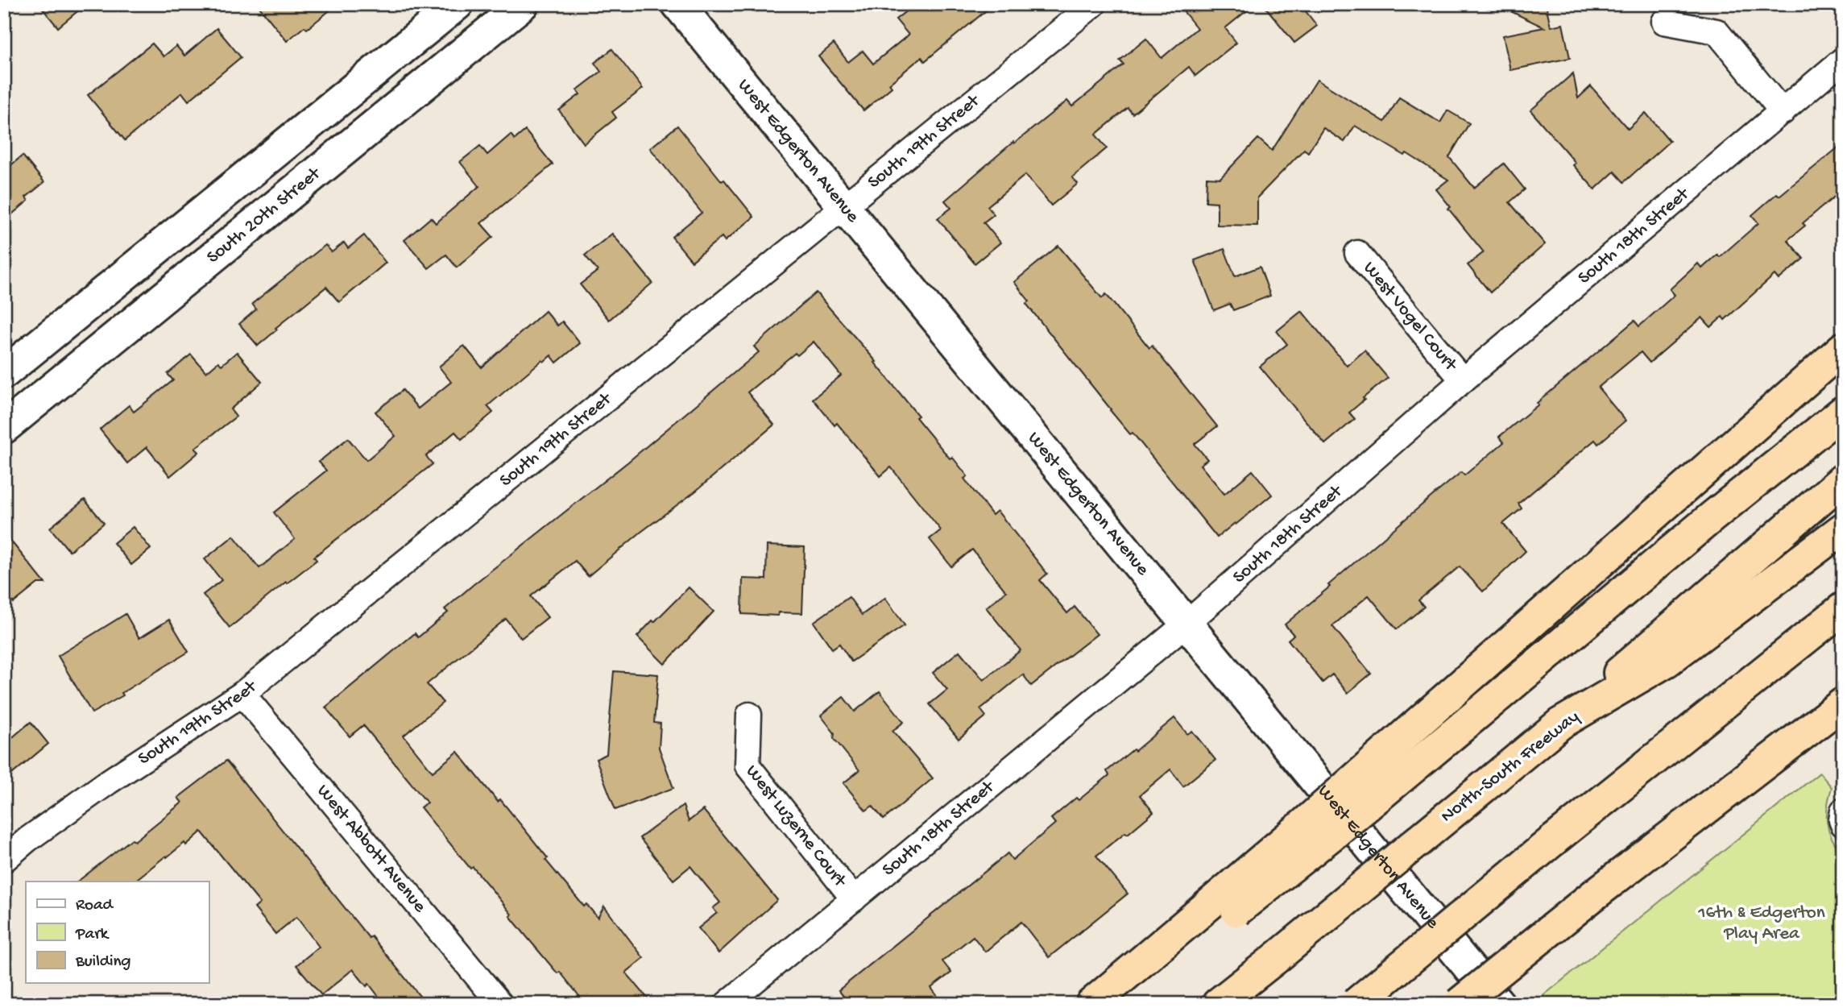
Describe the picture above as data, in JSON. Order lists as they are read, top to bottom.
{
  "streets": {
    "highway": ["North-South Freeway"],
    "street": [
      "South 19th Street",
      "West Edgerton Avenue",
      "South 20th Street",
      "South 18th Street",
      "West Vogel Court",
      "West Luzerne Court",
      "West Abbott Avenue"
    ]
  },
  "crossings": [
    ["South 19th Street", "West Edgerton Avenue"],
    ["South 19th Street", "West Abbott Avenue"],
    ["West Edgerton Avenue", "South 18th Street"],
    ["South 18th Street", "West Vogel Court"],
    ["South 18th Street", "West Luzerne Court"]
  ],
  "parks": ["16th & Edgerton Play Area"],
  "legend": ["Road", "Park", "Building"]
}
